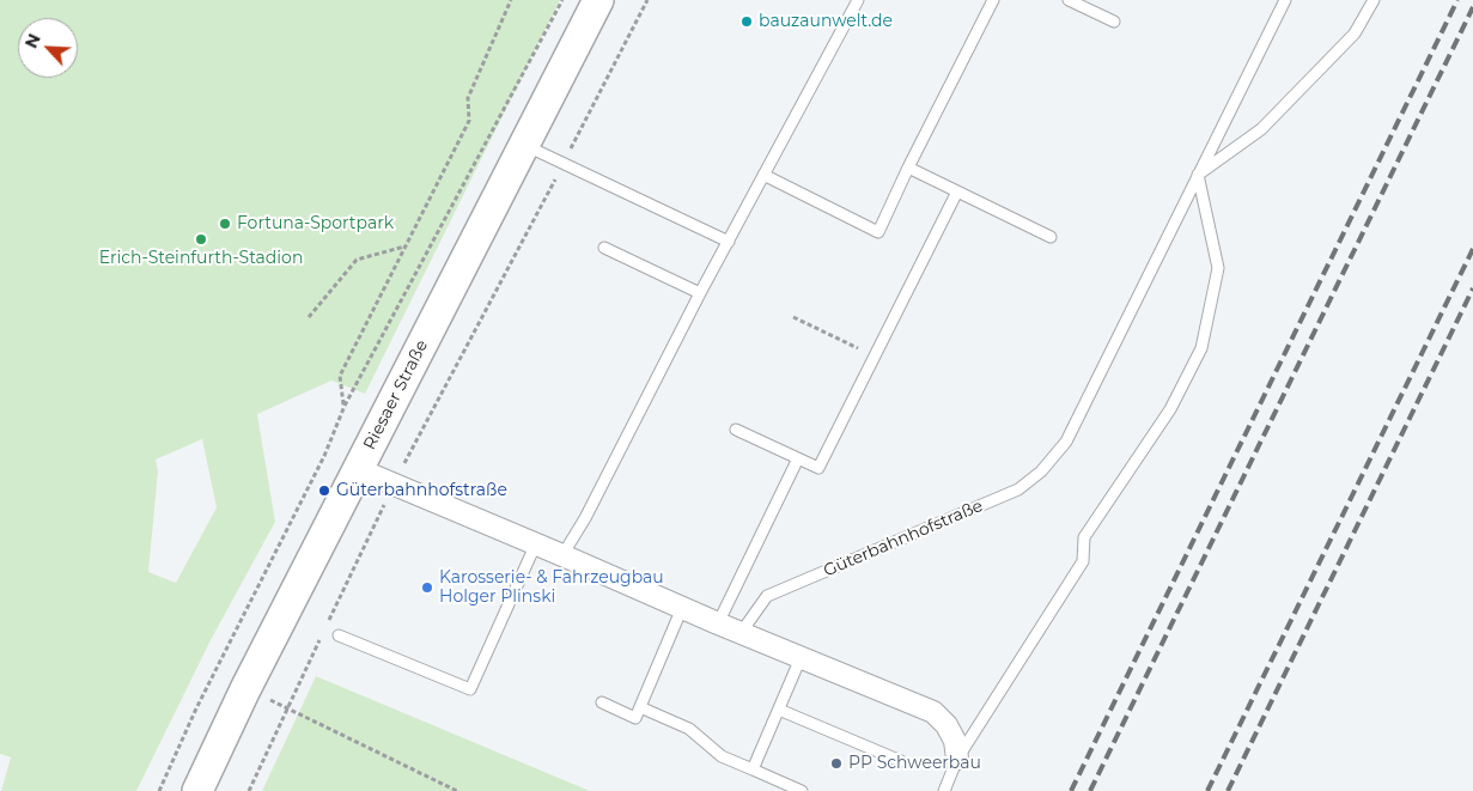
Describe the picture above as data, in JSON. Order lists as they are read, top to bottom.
{
  "streets": {
    "main road": ["Riesaer Straße"],
    "lane": ["Güterbahnhofstraße"]
  },
  "places": [
    "bauzaunwelt.de",
    "Fortuna-Sportpark",
    "Erich-Steinfurth-Stadion",
    "Güterbahnhofstraße",
    "Karosserie- & Fahrzeugbau Holger Plinski",
    "PP Schweerbau"
  ],
  "north": "top left"
}
